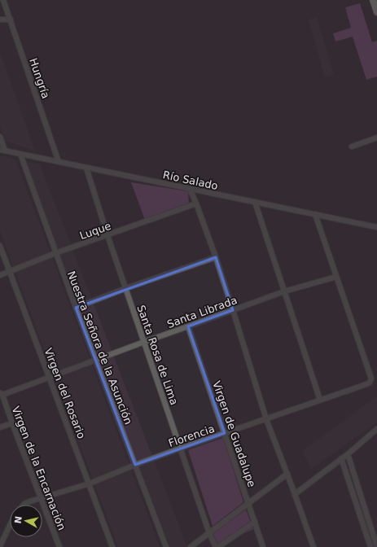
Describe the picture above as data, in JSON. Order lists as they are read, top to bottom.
{
  "streets": {
    "street": [
      "Hungría",
      "Río Salado",
      "Luque",
      "Santa Librada",
      "Nuestra Señora de la Asunción",
      "Santa Rosa de Lima",
      "Virgen del Rosario",
      "Virgen de Guadalupe",
      "Florencia",
      "Virgen de la Encarnación"
    ]
  },
  "crossings": [
    ["Hungría", "Río Salado"],
    ["Río Salado", "Nuestra Señora de la Asunción"],
    ["Río Salado", "Santa Rosa de Lima"],
    ["Luque", "Nuestra Señora de la Asunción"],
    ["Luque", "Santa Rosa de Lima"],
    ["Luque", "Virgen del Rosario"],
    ["Santa Librada", "Nuestra Señora de la Asunción"],
    ["Santa Librada", "Santa Rosa de Lima"],
    ["Santa Librada", "Virgen del Rosario"],
    ["Santa Librada", "Virgen de Guadalupe"],
    ["Santa Librada", "Florencia"],
    ["Santa Librada", "Virgen de la Encarnación"],
    ["Nuestra Señora de la Asunción", "Florencia"],
    ["Santa Rosa de Lima", "Florencia"],
    ["Virgen del Rosario", "Florencia"],
    ["Virgen de Guadalupe", "Florencia"],
    ["Florencia", "Virgen de la Encarnación"]
  ],
  "north": "left"
}
